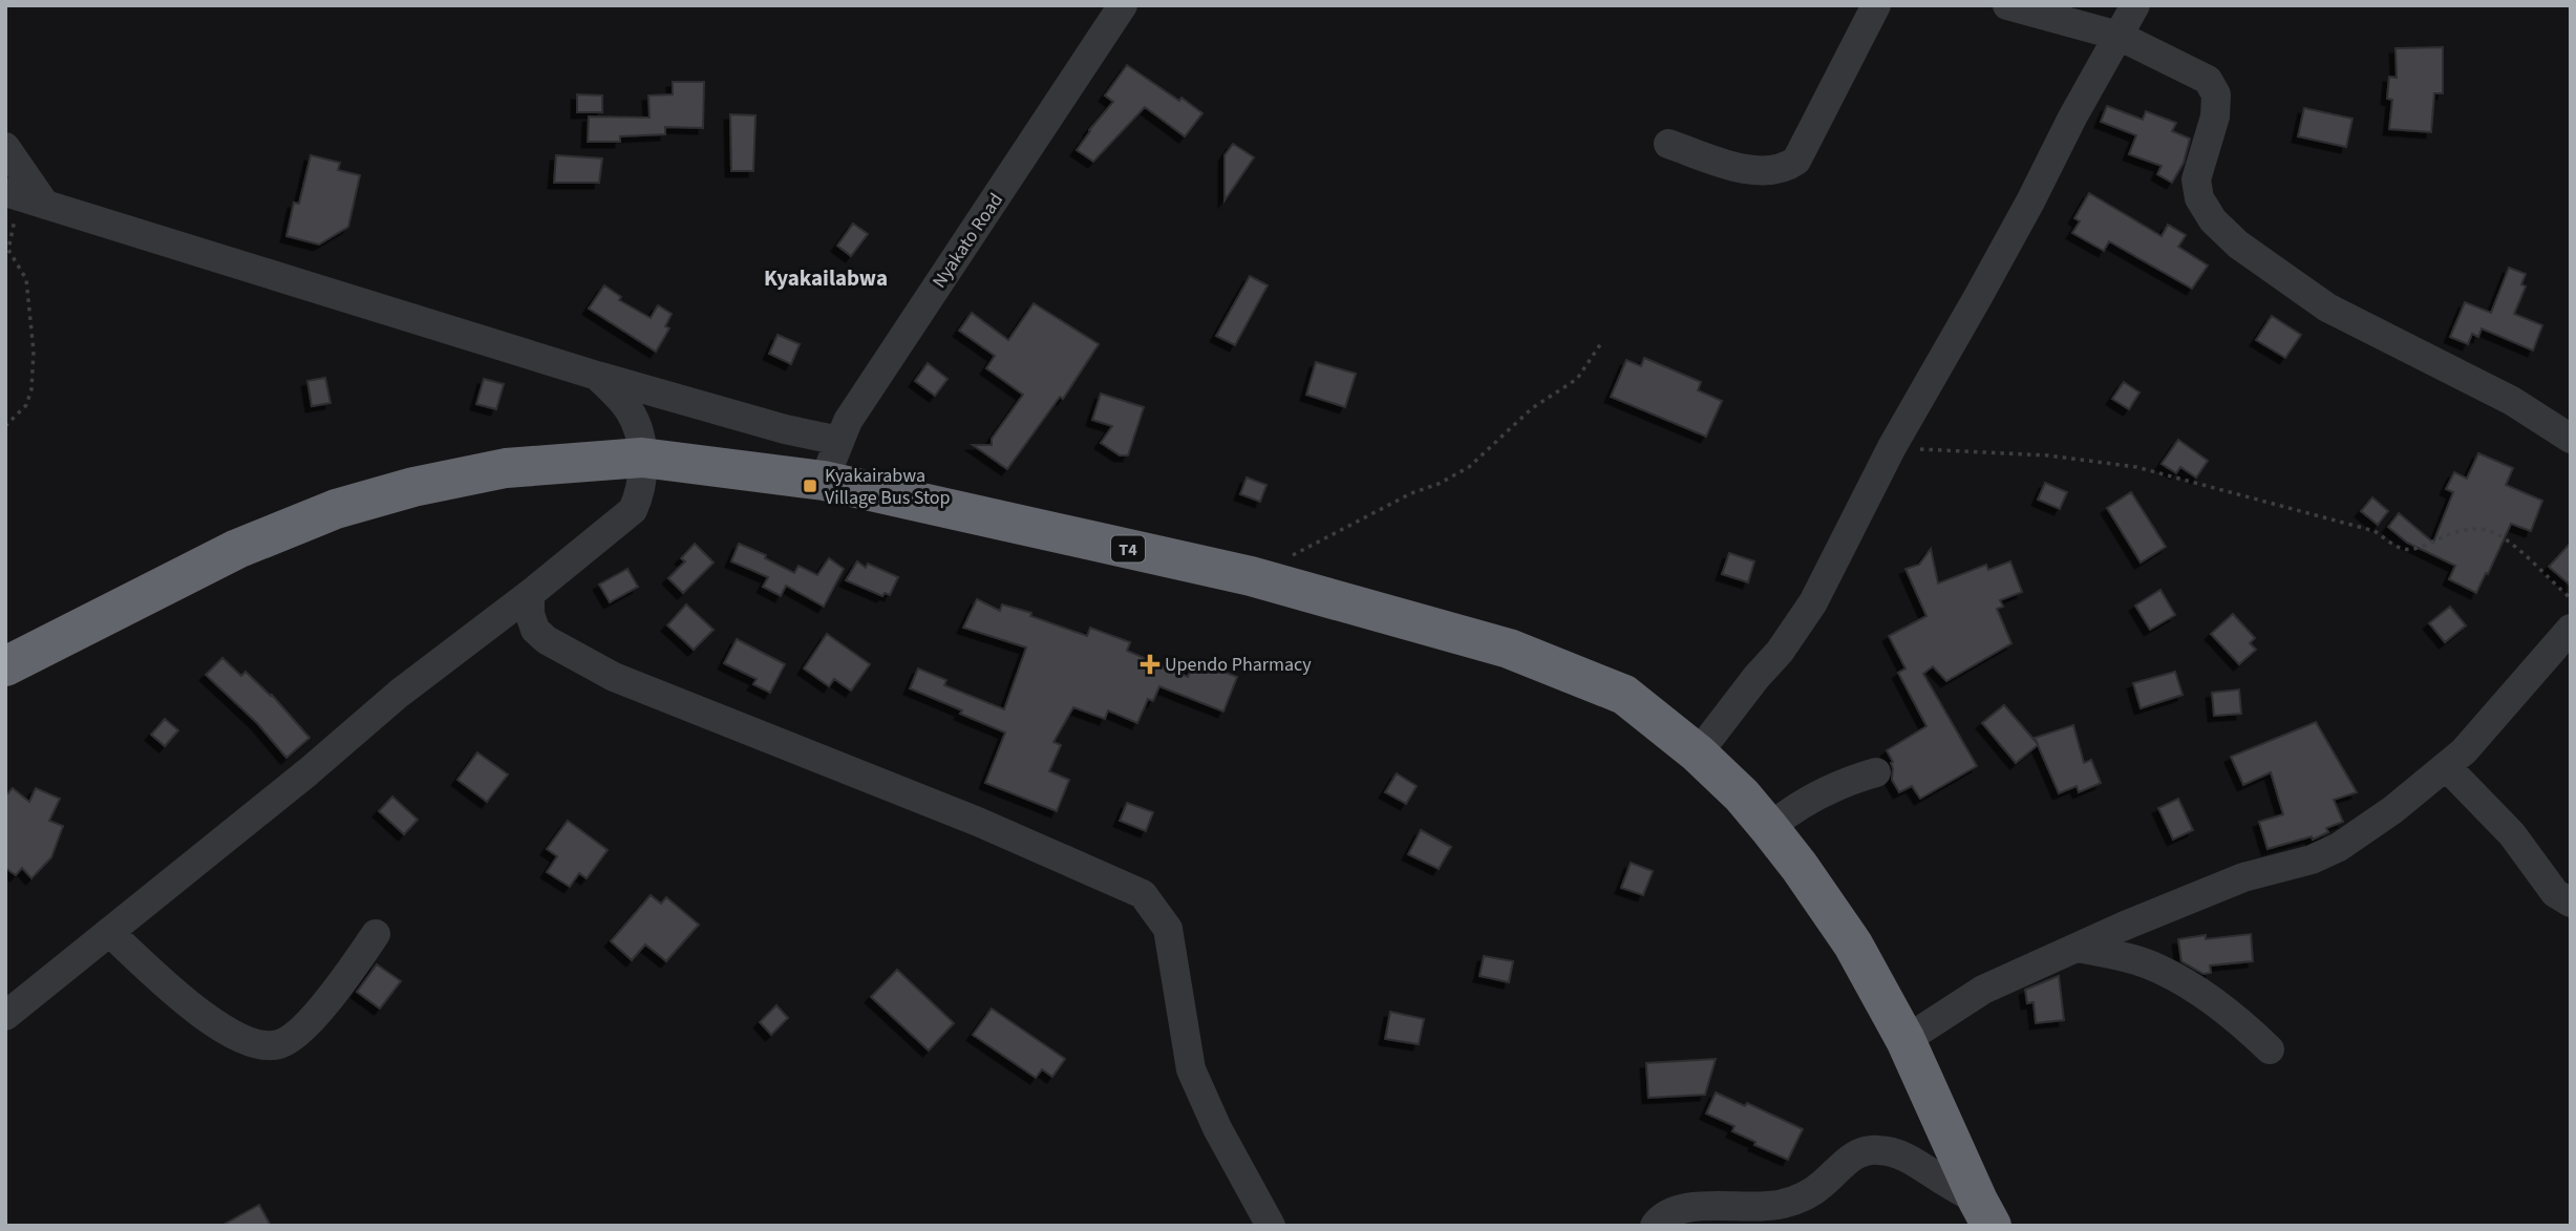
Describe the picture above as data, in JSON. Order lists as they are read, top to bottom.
{
  "streets": {
    "highway": ["T4"],
    "street": ["Nyakato Road"]
  },
  "crossings": [
    ["Nyakato Road", "T4"]
  ],
  "districts": ["Kyakailabwa"],
  "places": {
    "transit": ["Kyakairabwa Village Bus Stop"],
    "health": ["Upendo Pharmacy"]
  }
}
